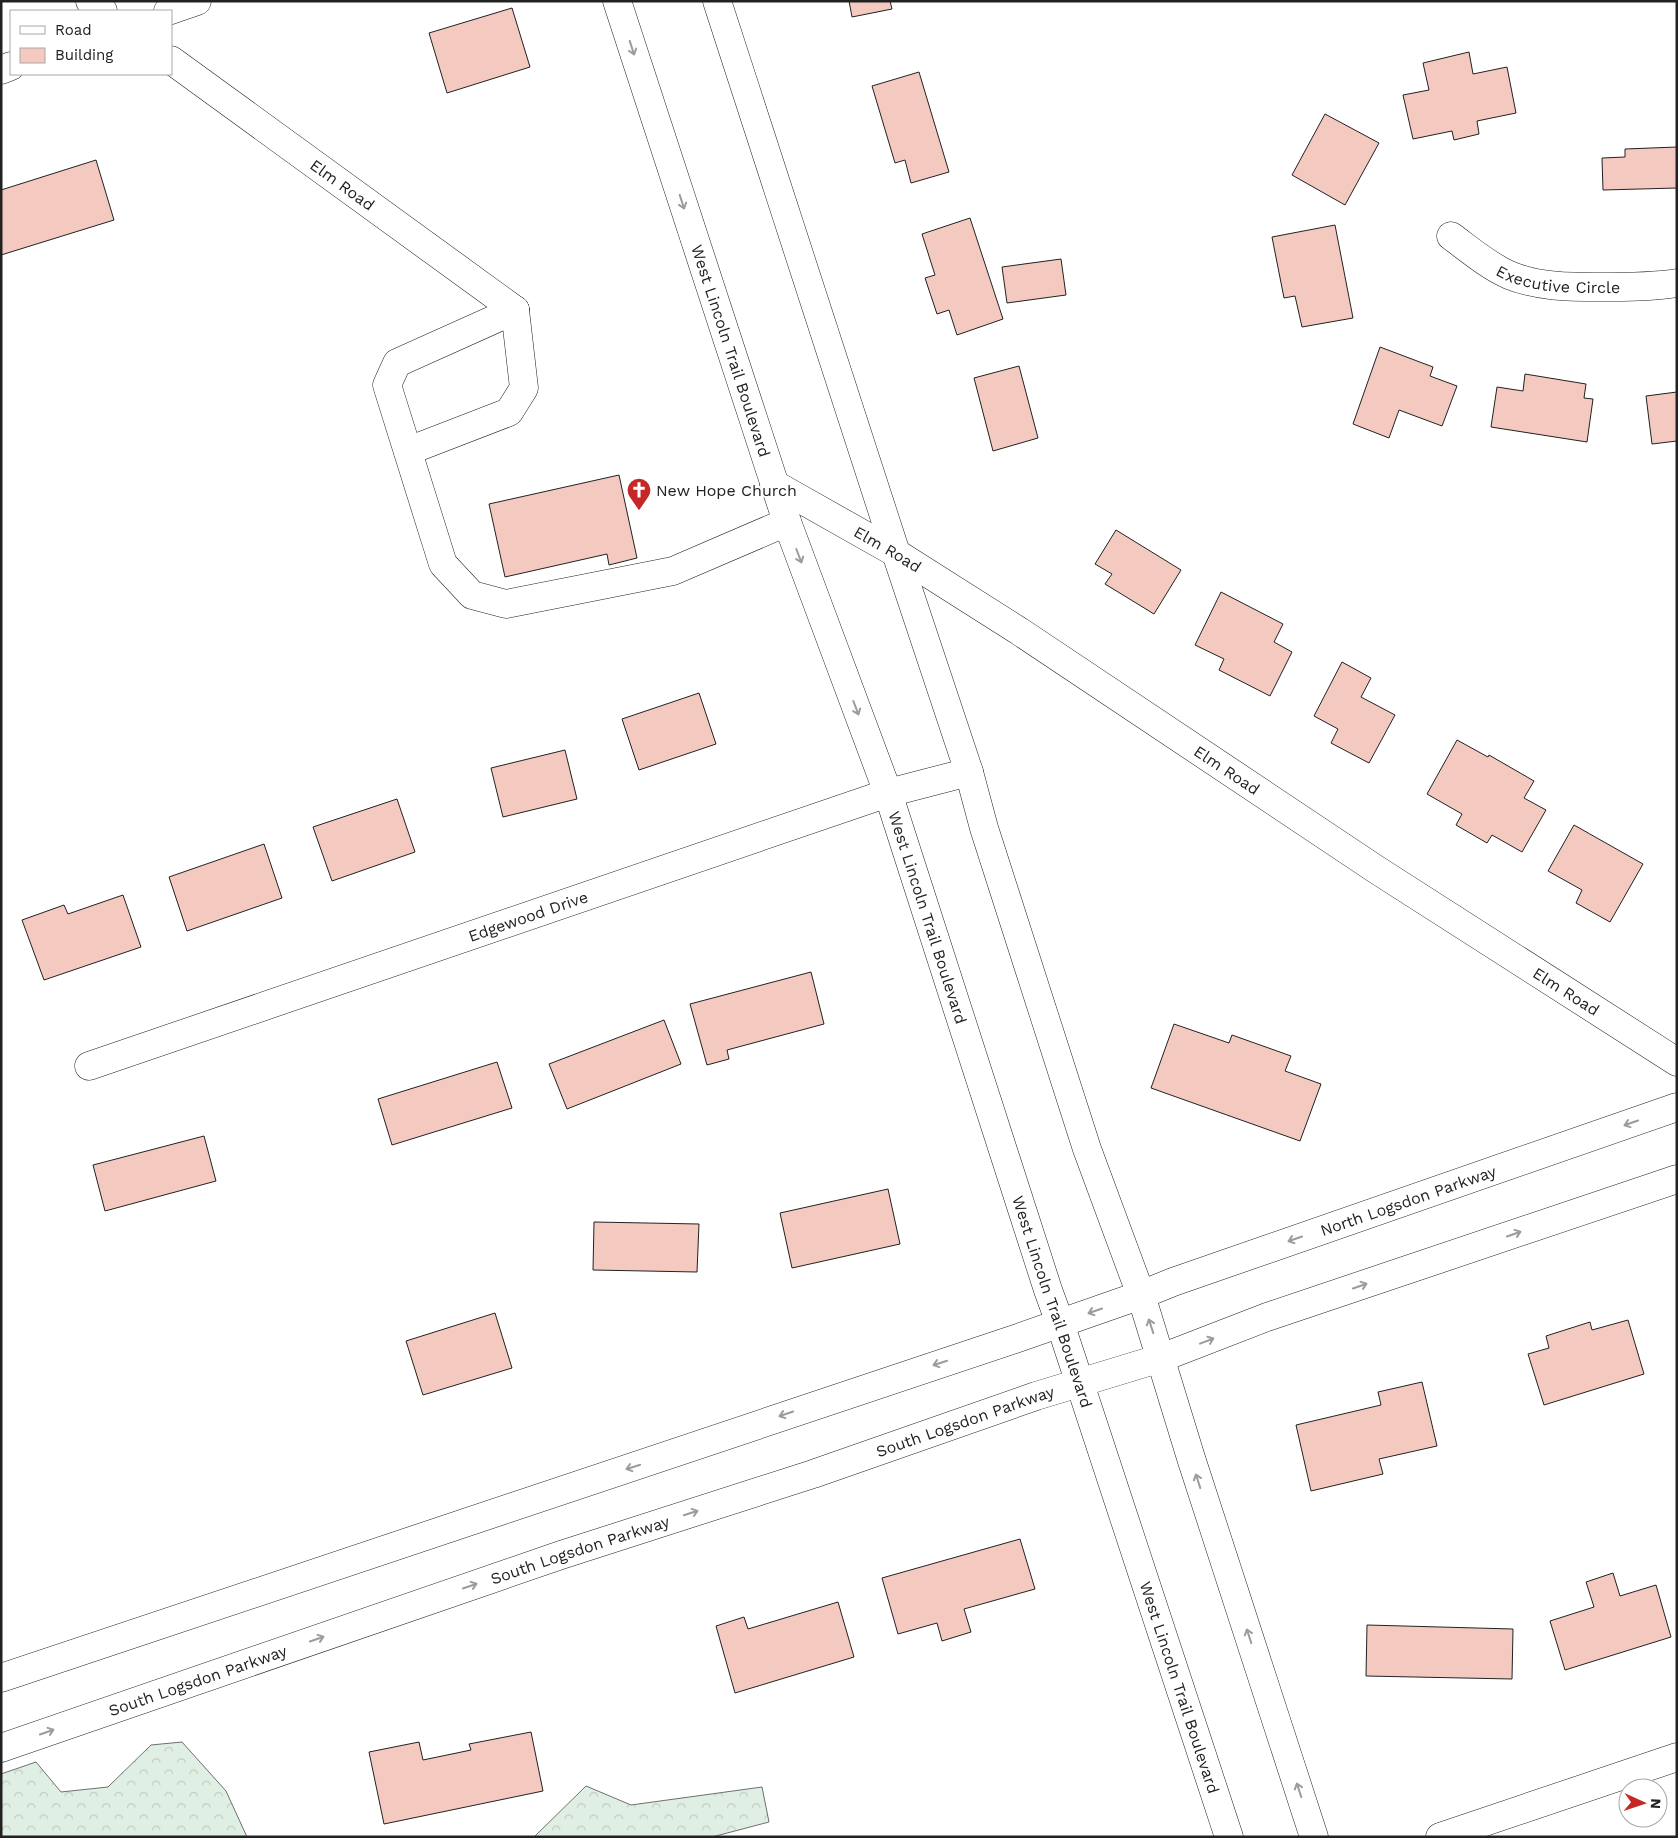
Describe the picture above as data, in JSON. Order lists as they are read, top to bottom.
{
  "streets": {
    "main road": [
      "Elm Road",
      "Executive Circle",
      "West Lincoln Trail Boulevard",
      "Edgewood Drive",
      "North Logsdon Parkway",
      "South Logsdon Parkway"
    ]
  },
  "crossings": [
    ["Elm Road", "West Lincoln Trail Boulevard"],
    ["West Lincoln Trail Boulevard", "Edgewood Drive"],
    ["West Lincoln Trail Boulevard", "South Logsdon Parkway"]
  ],
  "places": {
    "church": ["New Hope Church"]
  },
  "legend": ["Road", "Building"],
  "north": "right"
}
